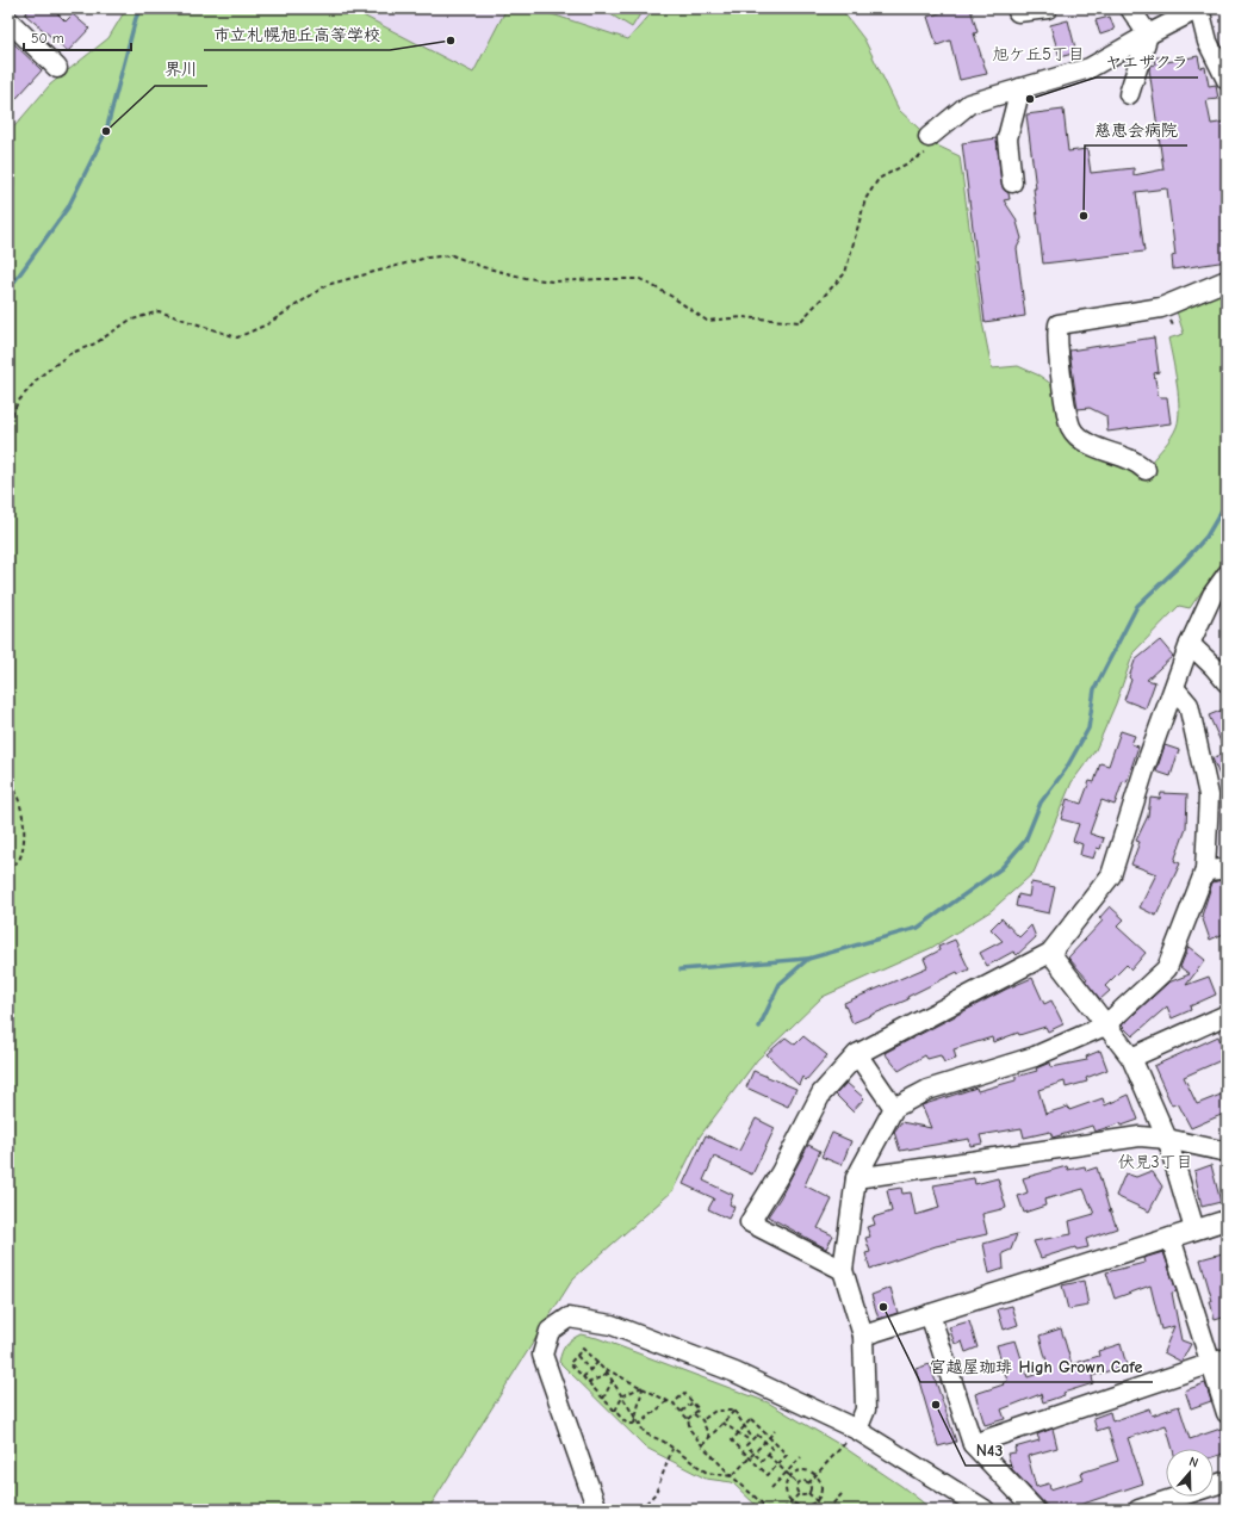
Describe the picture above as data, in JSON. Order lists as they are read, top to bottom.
{
  "districts": ["旭ケ丘5丁目", "伏見3丁目"],
  "places": [
    "市立札幌旭丘高等学校",
    "ヤエザクラ",
    "界川",
    "慈恵会病院",
    "宮越屋珈琲 High Grown Cafe",
    "N43"
  ],
  "scale_bar": "50 m",
  "north": "top"
}
